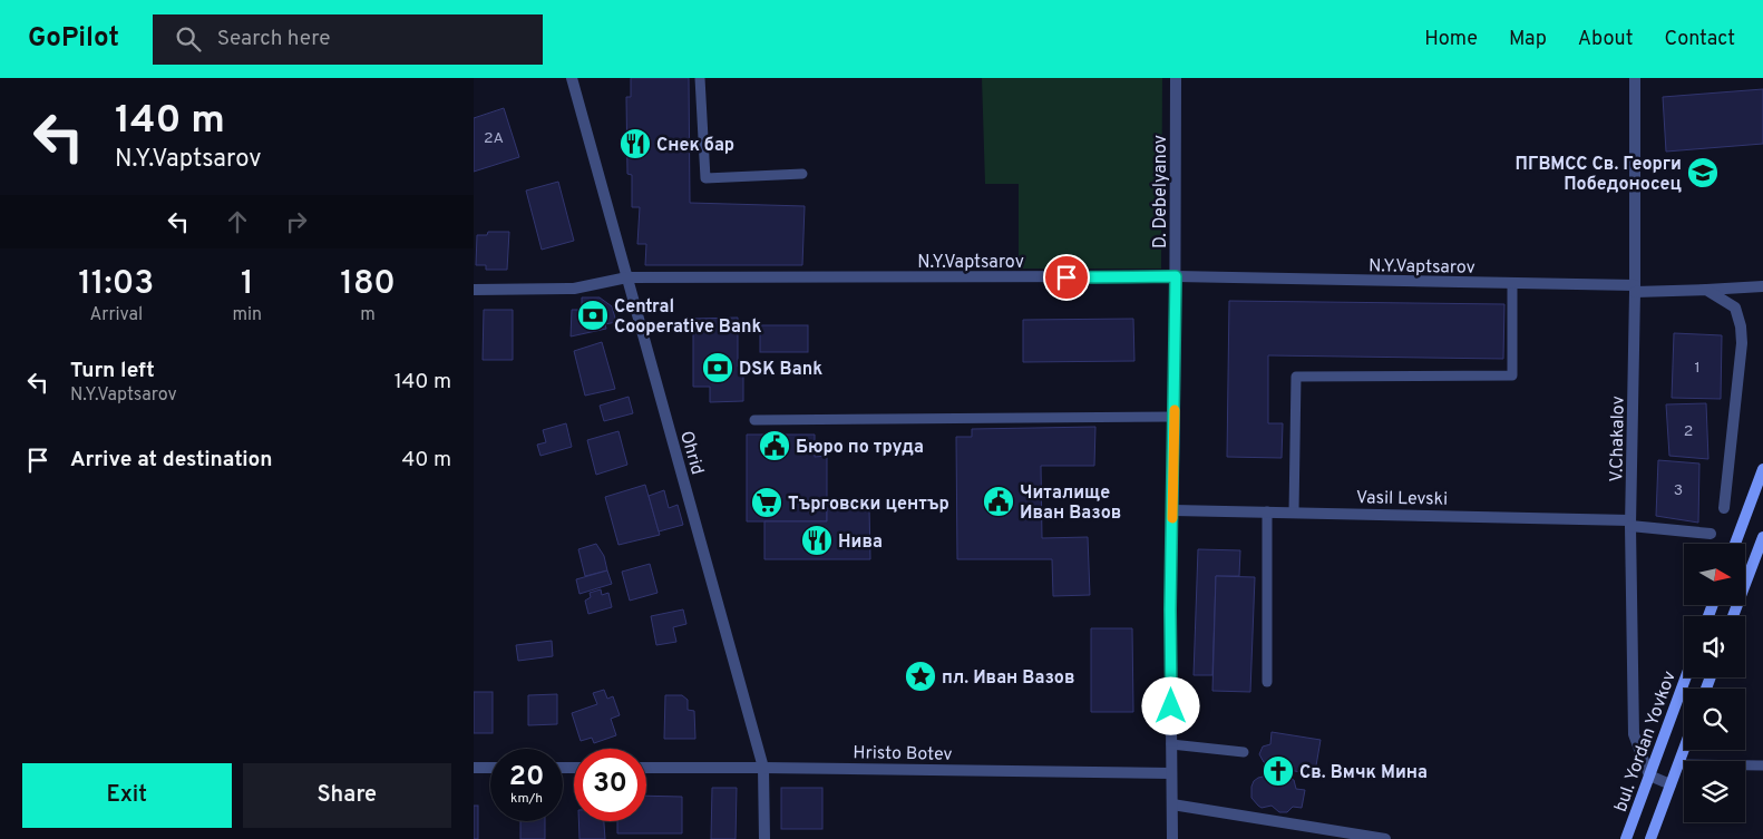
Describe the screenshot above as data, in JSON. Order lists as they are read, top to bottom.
{
  "streets": {
    "street": [
      "D. Debelyanov",
      "N.Y.Vaptsarov",
      "V.Chakalov",
      "Ohrid",
      "Vasil Levski",
      "bul. Yordan Yovkov",
      "Hristo Botev"
    ]
  },
  "crossings": [
    ["D. Debelyanov", "N.Y.Vaptsarov"],
    ["D. Debelyanov", "Vasil Levski"],
    ["D. Debelyanov", "Hristo Botev"],
    ["N.Y.Vaptsarov", "V.Chakalov"],
    ["N.Y.Vaptsarov", "Ohrid"],
    ["V.Chakalov", "Vasil Levski"],
    ["V.Chakalov", "bul. Yordan Yovkov"],
    ["Ohrid", "Hristo Botev"]
  ],
  "places": {
    "restaurant": ["Снек бар", "Нива"],
    "school or university": ["ПГВМСС Св. Георги Победоносец"],
    "bank": ["Central Cooperative Bank", "DSK Bank"],
    "public building": ["Бюро по труда", "Читалище Иван Вазов"],
    "supermarket": ["Търговски център"],
    "place": ["пл. Иван Вазов"],
    "church": ["Св. Вмчк Мина"]
  },
  "house_numbers": [
    "2А",
    "1",
    "2",
    "3"
  ],
  "north": "right",
  "page": {
    "header": "GoPilot",
    "search": "Search here",
    "nav": [
      "Home",
      "Map",
      "About",
      "Contact"
    ],
    "turn": ["140 m", "N.Y.Vaptsarov"],
    "eta": [
      "11:03",
      "Arrival",
      "1",
      "min",
      "180",
      "m"
    ],
    "list": [
      {
        "name": "Turn left",
        "note": "N.Y.Vaptsarov",
        "value": "140 m"
      },
      {
        "name": "Arrive at destination",
        "value": "40 m"
      }
    ],
    "speed": "20 km/h",
    "limit": "30",
    "buttons": ["Exit", "Share"]
  }
}
